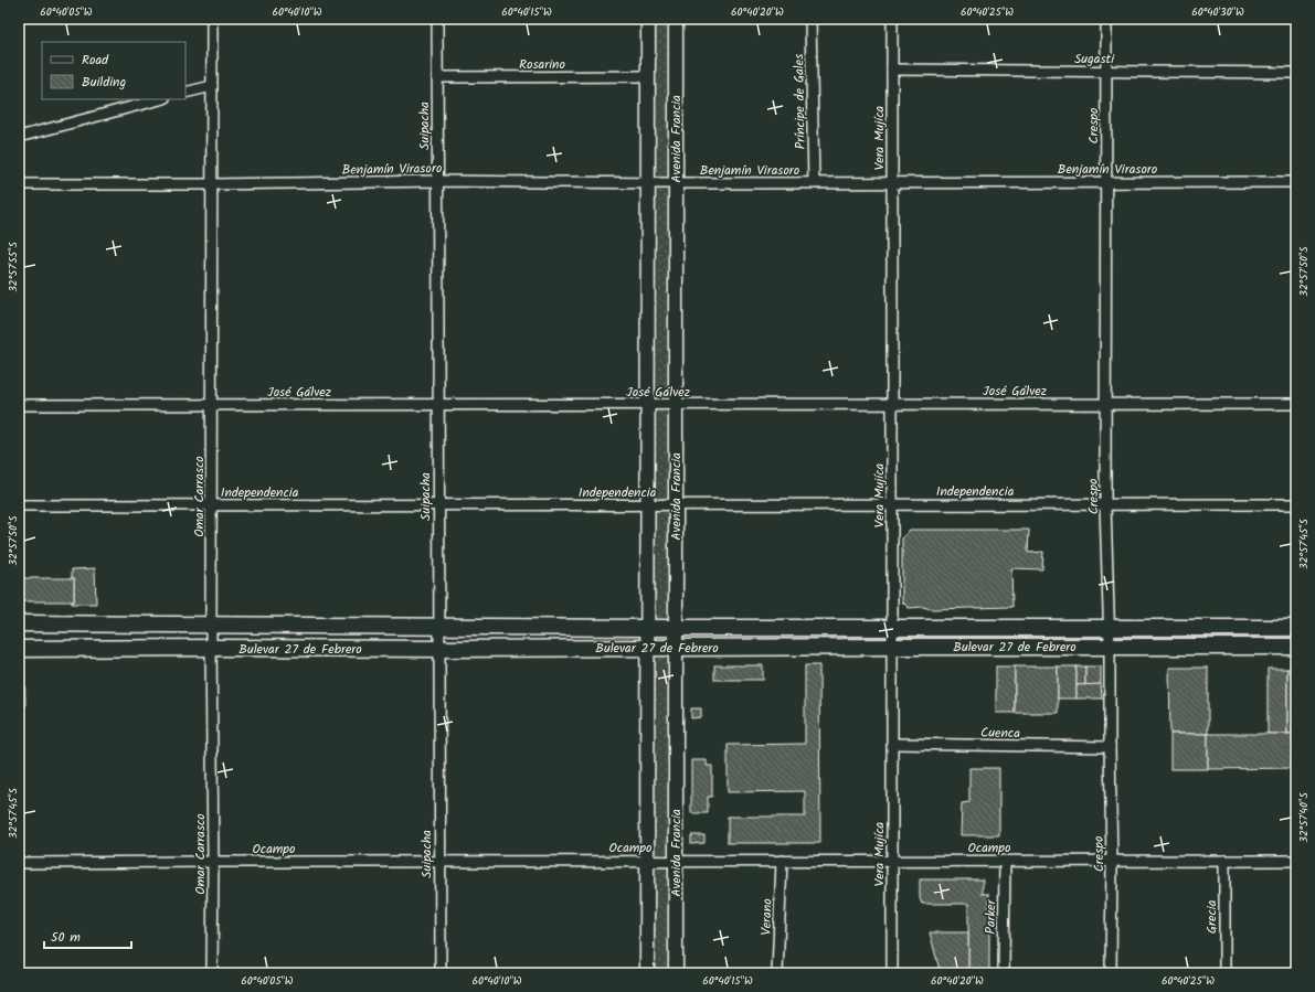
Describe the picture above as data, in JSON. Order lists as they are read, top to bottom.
{
  "streets": {
    "main road": ["Avenida Francia", "Bulevar 27 de Febrero"],
    "street": [
      "Sugasti",
      "Rosarino",
      "Príncipe de Gales",
      "Suipacha",
      "Crespo",
      "Vera Mujíca",
      "Benjamín Virasoro",
      "José Gálvez",
      "Independencia",
      "Omar Carrasco",
      "Cuenca",
      "Ocampo",
      "Verano",
      "Parker",
      "Grecia"
    ]
  },
  "crossings": [
    ["Sugasti", "Crespo"],
    ["Sugasti", "Vera Mujíca"],
    ["Rosarino", "Suipacha"],
    ["Príncipe de Gales", "Benjamín Virasoro"],
    ["Suipacha", "Benjamín Virasoro"],
    ["Suipacha", "José Gálvez"],
    ["Suipacha", "Independencia"],
    ["Suipacha", "Bulevar 27 de Febrero"],
    ["Suipacha", "Ocampo"],
    ["Crespo", "Benjamín Virasoro"],
    ["Crespo", "José Gálvez"],
    ["Crespo", "Independencia"],
    ["Crespo", "Bulevar 27 de Febrero"],
    ["Crespo", "Cuenca"],
    ["Crespo", "Ocampo"],
    ["Vera Mujíca", "Benjamín Virasoro"],
    ["Vera Mujíca", "José Gálvez"],
    ["Vera Mujíca", "Independencia"],
    ["Vera Mujíca", "Bulevar 27 de Febrero"],
    ["Vera Mujíca", "Cuenca"],
    ["Vera Mujíca", "Ocampo"],
    ["Avenida Francia", "Benjamín Virasoro"],
    ["Avenida Francia", "José Gálvez"],
    ["Avenida Francia", "Independencia"],
    ["Avenida Francia", "Bulevar 27 de Febrero"],
    ["Avenida Francia", "Ocampo"],
    ["Benjamín Virasoro", "Omar Carrasco"],
    ["José Gálvez", "Omar Carrasco"],
    ["Independencia", "Omar Carrasco"],
    ["Omar Carrasco", "Bulevar 27 de Febrero"],
    ["Omar Carrasco", "Ocampo"],
    ["Ocampo", "Verano"],
    ["Ocampo", "Parker"],
    ["Ocampo", "Grecia"]
  ],
  "legend": ["Road", "Building"],
  "scale_bar": "50 m",
  "coordinates": [
    "60°40'05\"W",
    "60°40'10\"W",
    "60°40'15\"W",
    "60°40'20\"W",
    "60°40'25\"W",
    "60°40'30\"W",
    "32°57'55\"S",
    "32°57'50\"S",
    "32°57'45\"S",
    "32°57'40\"S"
  ]
}
